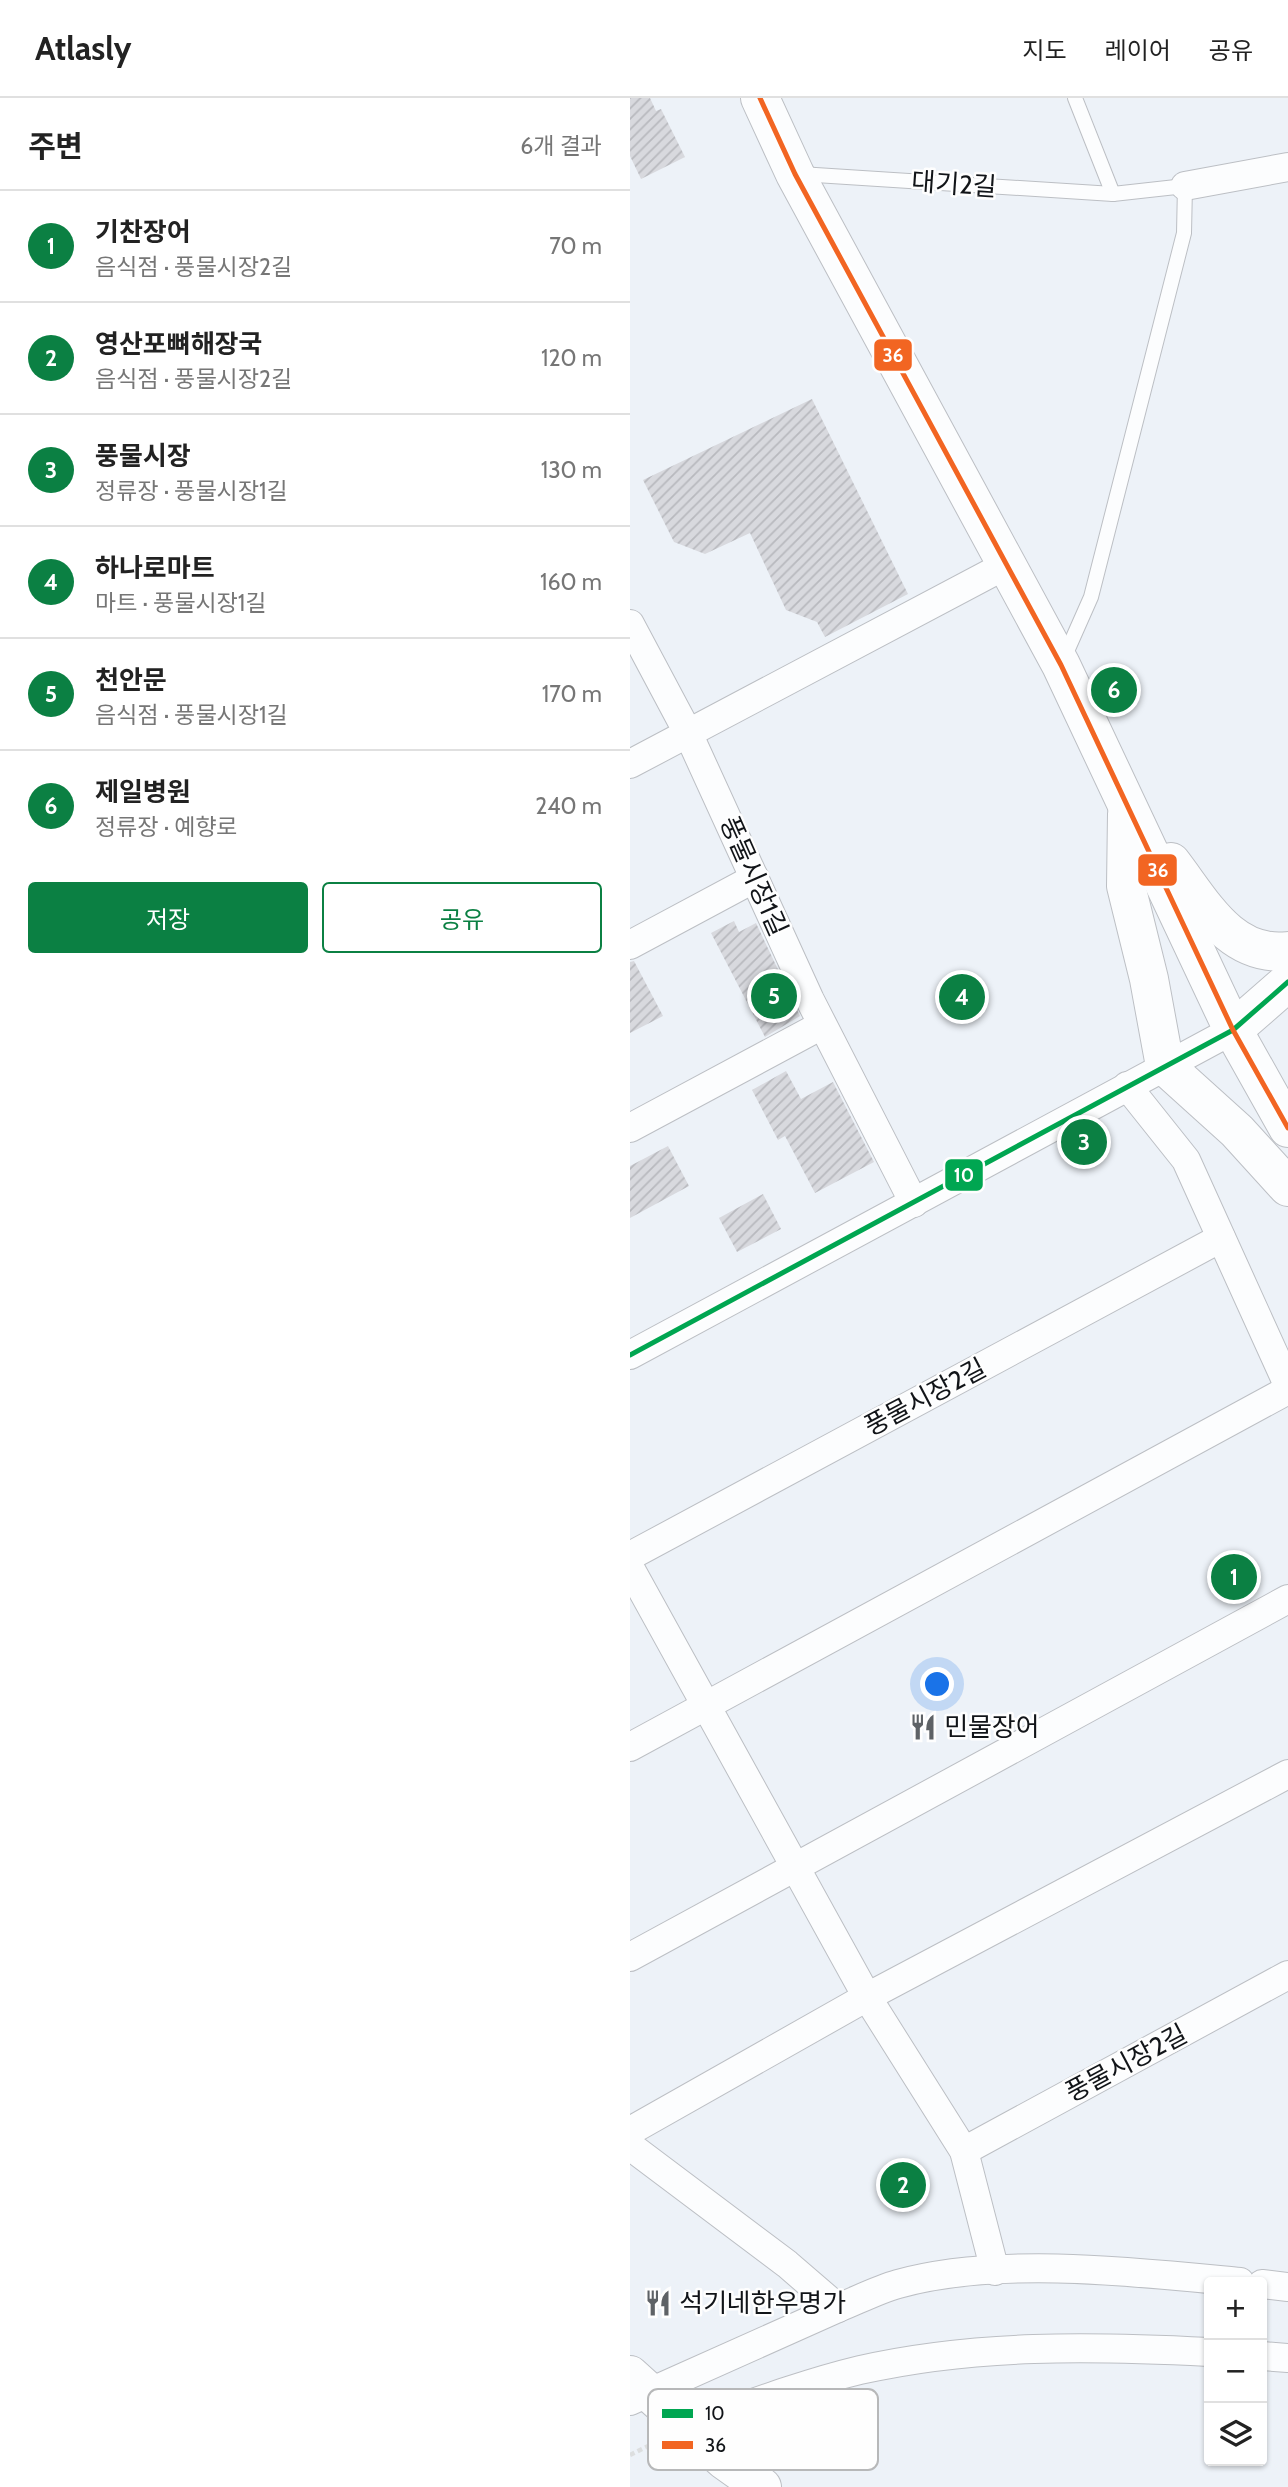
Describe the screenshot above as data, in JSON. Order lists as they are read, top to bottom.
{
  "streets": {
    "street": ["대기2길", "풍물시장1길", "풍물시장2길"]
  },
  "places": {
    "restaurant": ["민물장어", "석기네한우명가"]
  },
  "lines": ["transit line 36", "transit line 10"],
  "legend": ["10", "36"],
  "page": {
    "header": "Atlasly",
    "nav": ["지도", "레이어", "공유"],
    "heading": ["주변", "6개 결과"],
    "list": [
      {
        "mark": "1",
        "name": "기찬장어",
        "note": "음식점 · 풍물시장2길",
        "value": "70 m"
      },
      {
        "mark": "2",
        "name": "영산포뼈해장국",
        "note": "음식점 · 풍물시장2길",
        "value": "120 m"
      },
      {
        "mark": "3",
        "name": "풍물시장",
        "note": "정류장 · 풍물시장1길",
        "value": "130 m"
      },
      {
        "mark": "4",
        "name": "하나로마트",
        "note": "마트 · 풍물시장1길",
        "value": "160 m"
      },
      {
        "mark": "5",
        "name": "천안문",
        "note": "음식점 · 풍물시장1길",
        "value": "170 m"
      },
      {
        "mark": "6",
        "name": "제일병원",
        "note": "정류장 · 예향로",
        "value": "240 m"
      }
    ],
    "pins": [
      "6",
      "5",
      "4",
      "3",
      "1",
      "2"
    ],
    "buttons": ["저장", "공유"],
    "map_buttons": ["+", "−"]
  }
}
